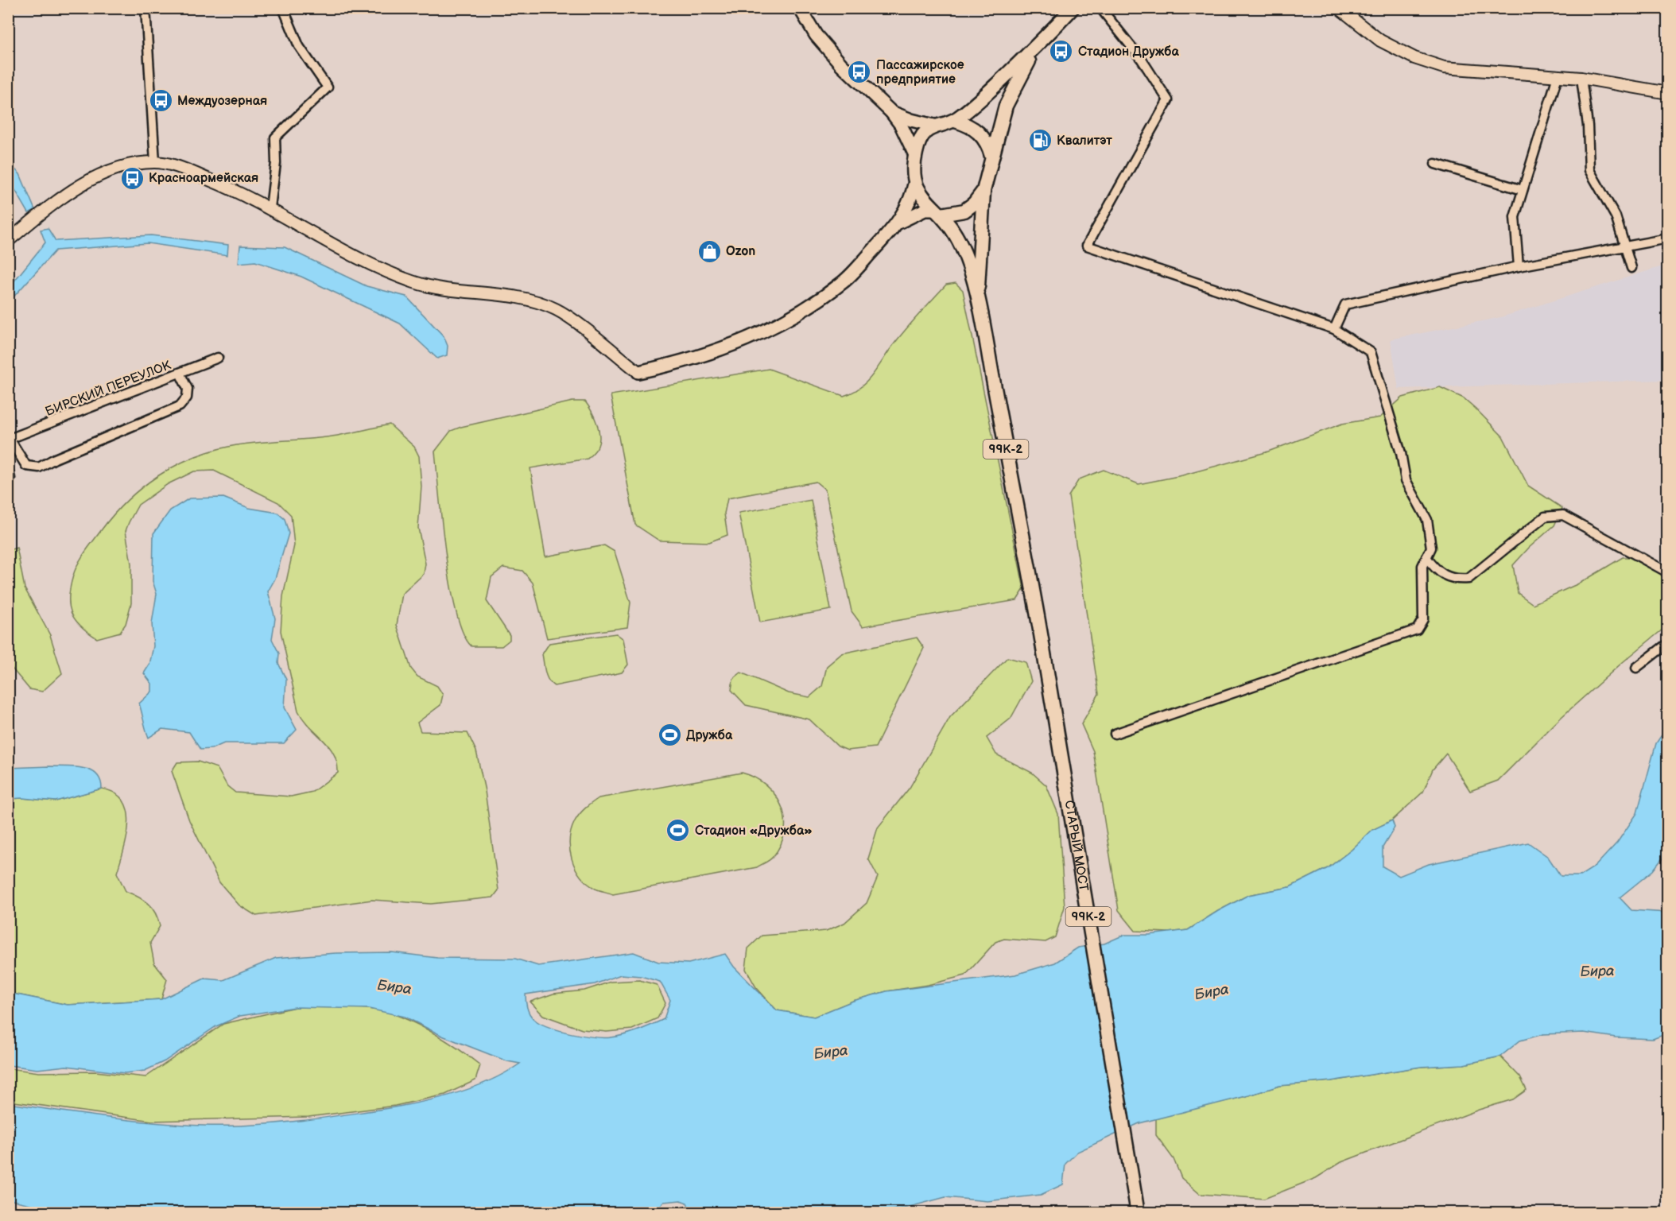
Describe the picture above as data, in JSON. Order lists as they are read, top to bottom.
{
  "streets": {
    "main road": ["99К-2", "СТАРЫЙ МОСТ"],
    "street": ["БИРСКИЙ ПЕРЕУЛОК"]
  },
  "crossings": [
    ["99К-2", "СТАРЫЙ МОСТ"]
  ],
  "water": ["Бира"],
  "places": {
    "bus stop": [
      "Стадион Дружба",
      "Пассажирское предприятие",
      "Междуозерная",
      "Красноармейская"
    ],
    "fuel station": ["Квалитэт"],
    "shop": ["Ozon"],
    "sports": ["Дружба", "Стадион «Дружба»"]
  }
}
